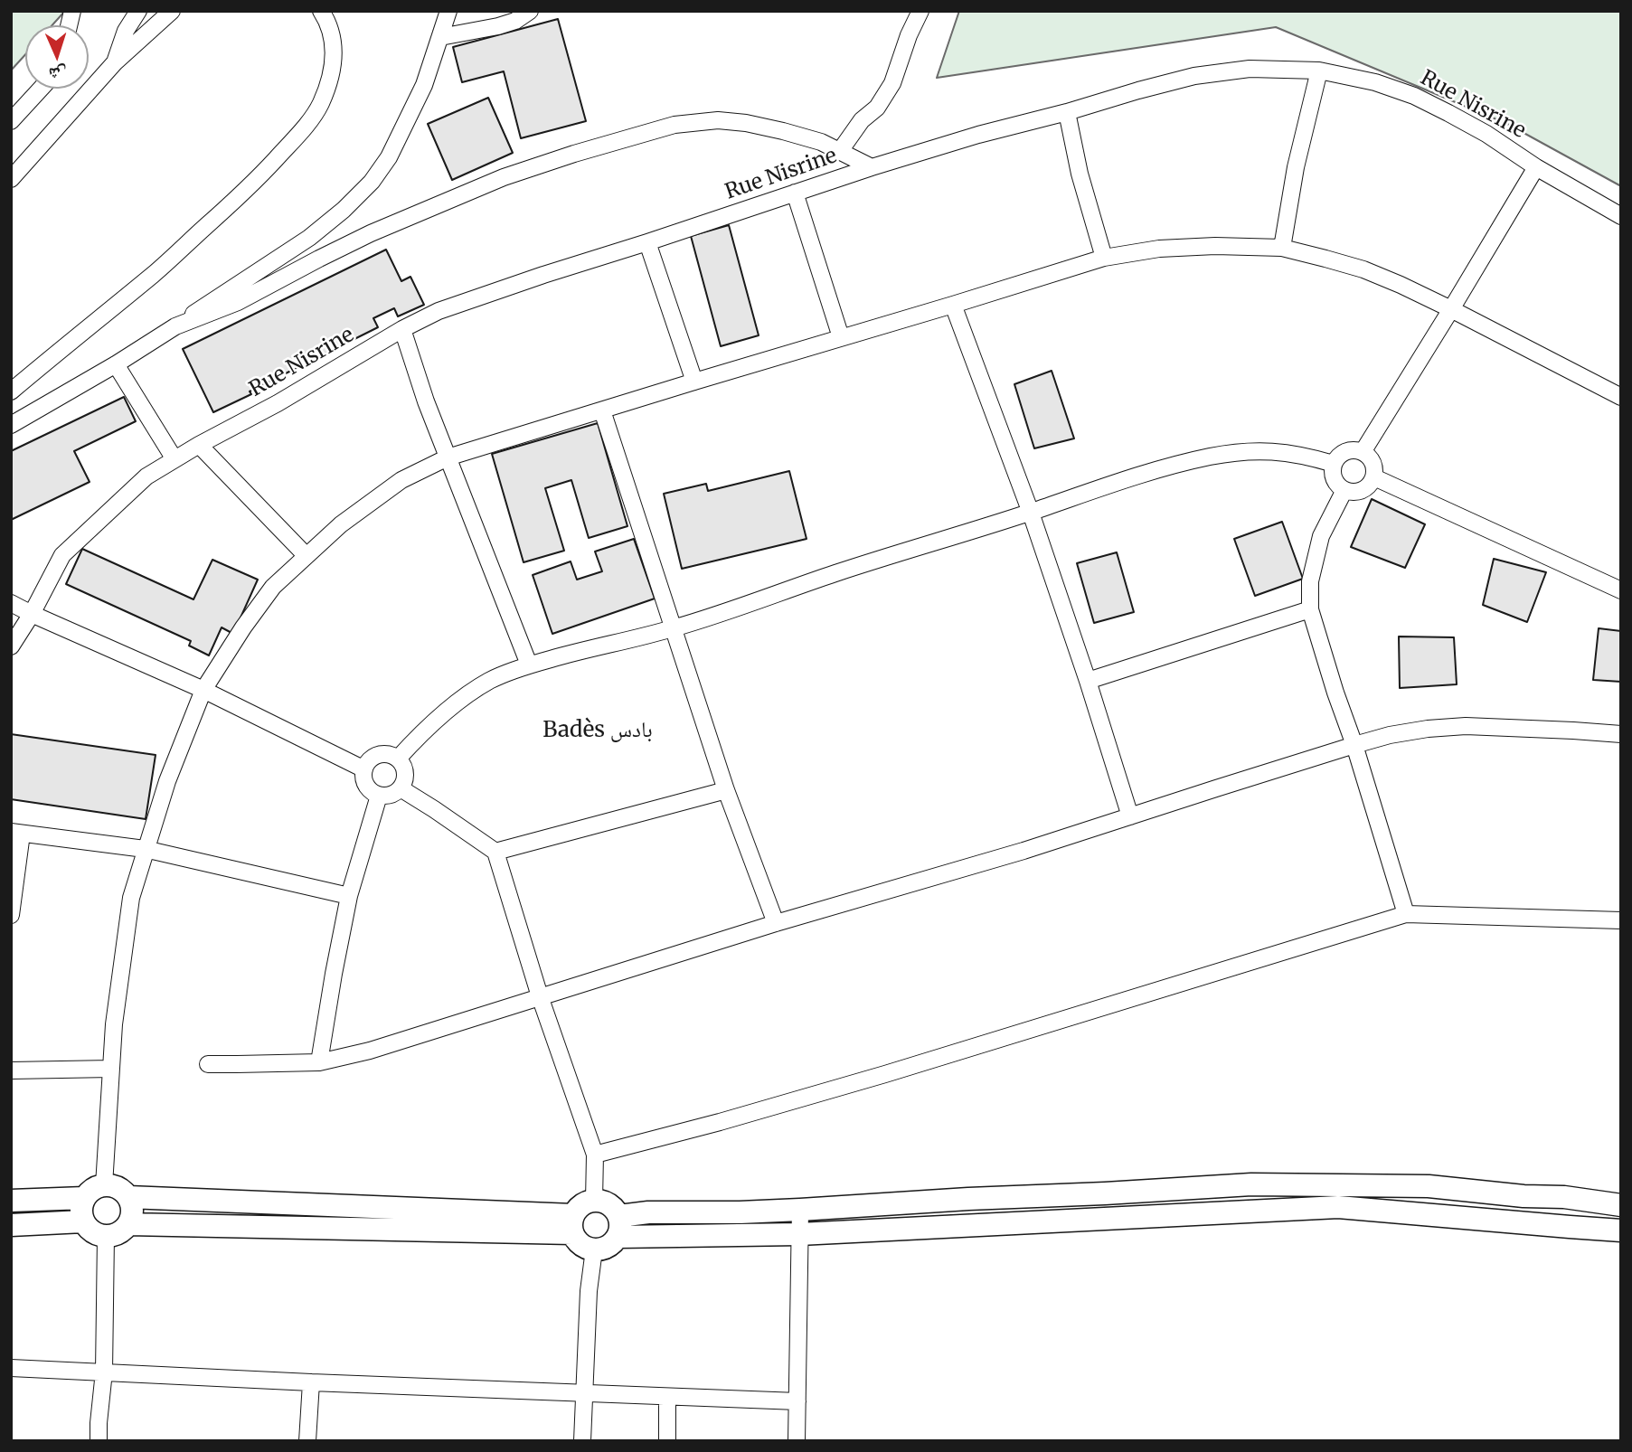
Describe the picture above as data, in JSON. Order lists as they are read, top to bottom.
{
  "streets": {
    "street": ["Rue Nisrine"]
  },
  "districts": ["Badès بادس"],
  "north": "bottom"
}
